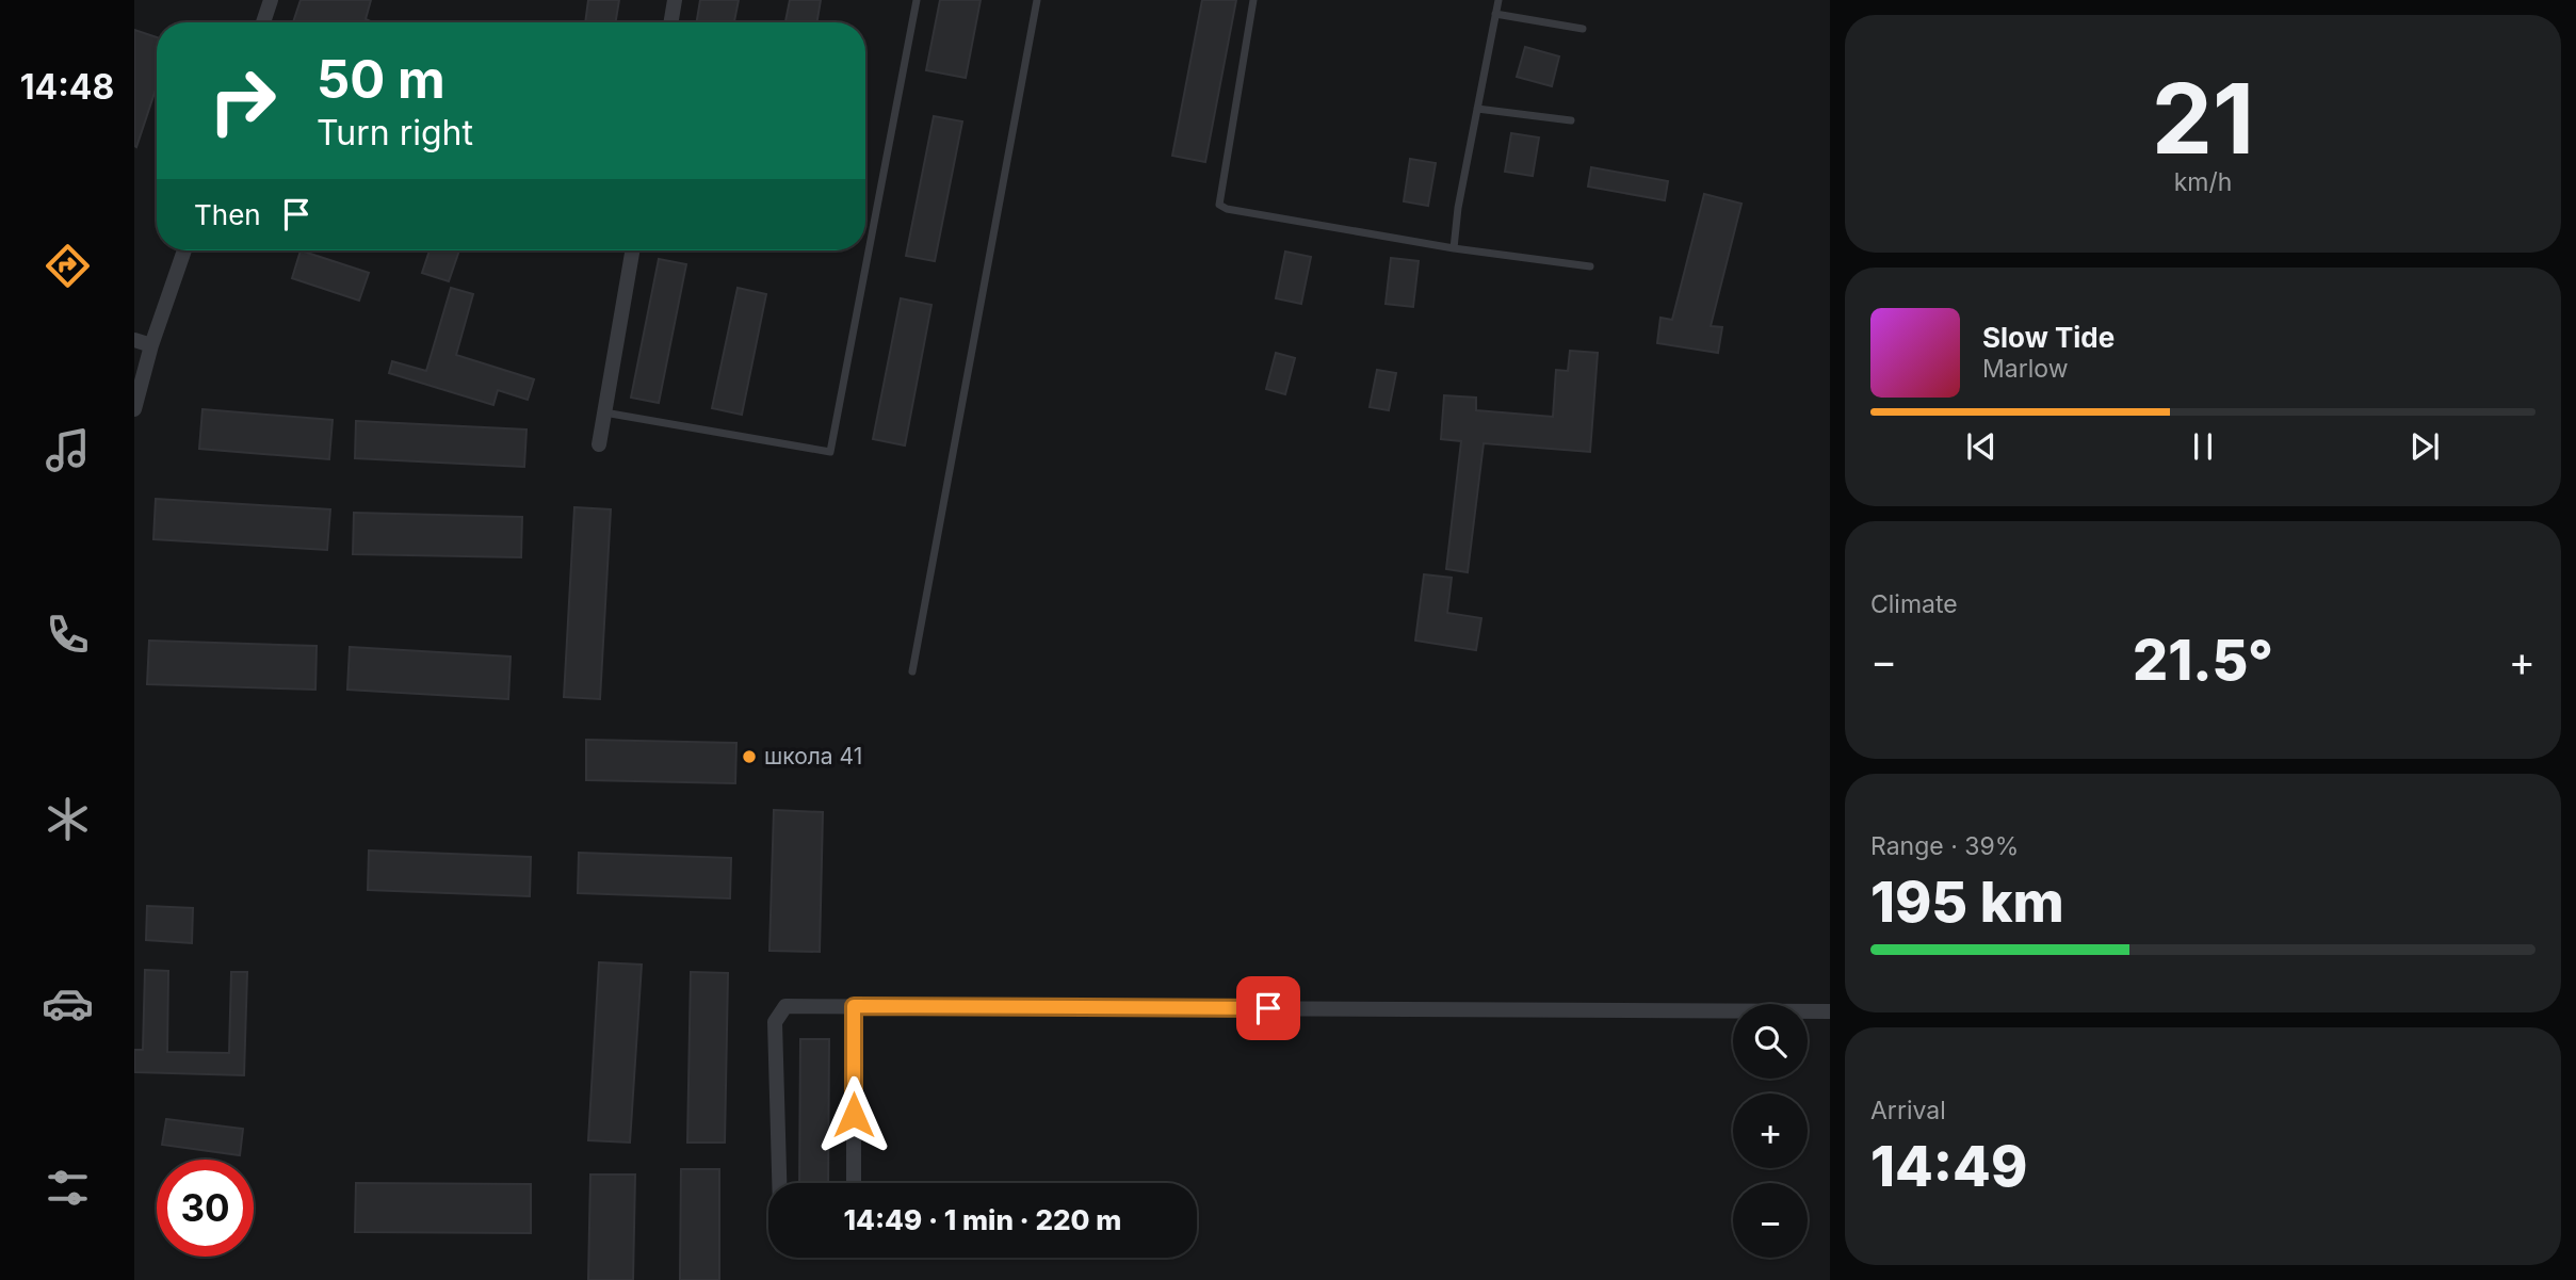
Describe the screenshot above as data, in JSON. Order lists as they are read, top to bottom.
{
  "places": ["школа 41"],
  "page": {
    "tabs": "14:48",
    "tile": [
      ["21", "km/h"],
      "Climate",
      ["Range · 39%", "195 km"],
      ["Arrival", "14:49"]
    ],
    "turn": ["50 m", "Turn right"],
    "then": "Then",
    "song": ["Slow Tide", "Marlow"],
    "heat": ["−", "21.5°", "+"],
    "map_buttons": ["+", "−"],
    "limit": "30",
    "trip": "14:49 · 1 min · 220 m"
  }
}
